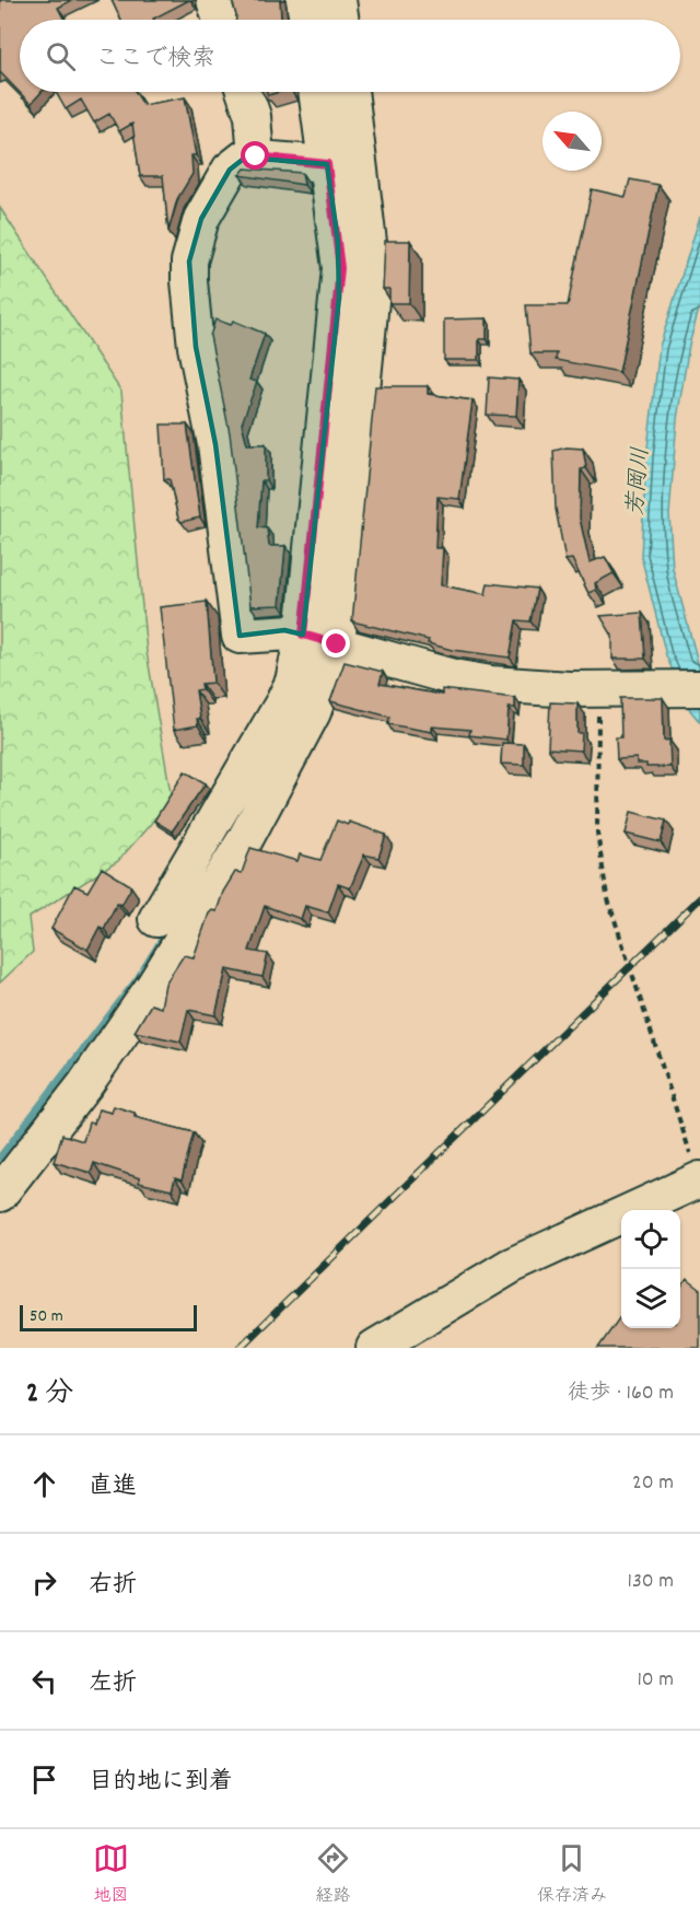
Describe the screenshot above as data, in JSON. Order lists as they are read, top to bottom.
{
  "water": ["芳岡川"],
  "scale_bar": "50 m",
  "north": "top left",
  "page": {
    "search": "ここで検索",
    "scale": "50 m",
    "heading": ["2 分", "徒歩 · 160 m"],
    "list": [
      ["直進", "20 m"],
      ["右折", "130 m"],
      ["左折", "10 m"],
      "目的地に到着"
    ],
    "nav": ["地図", "経路", "保存済み"]
  }
}
